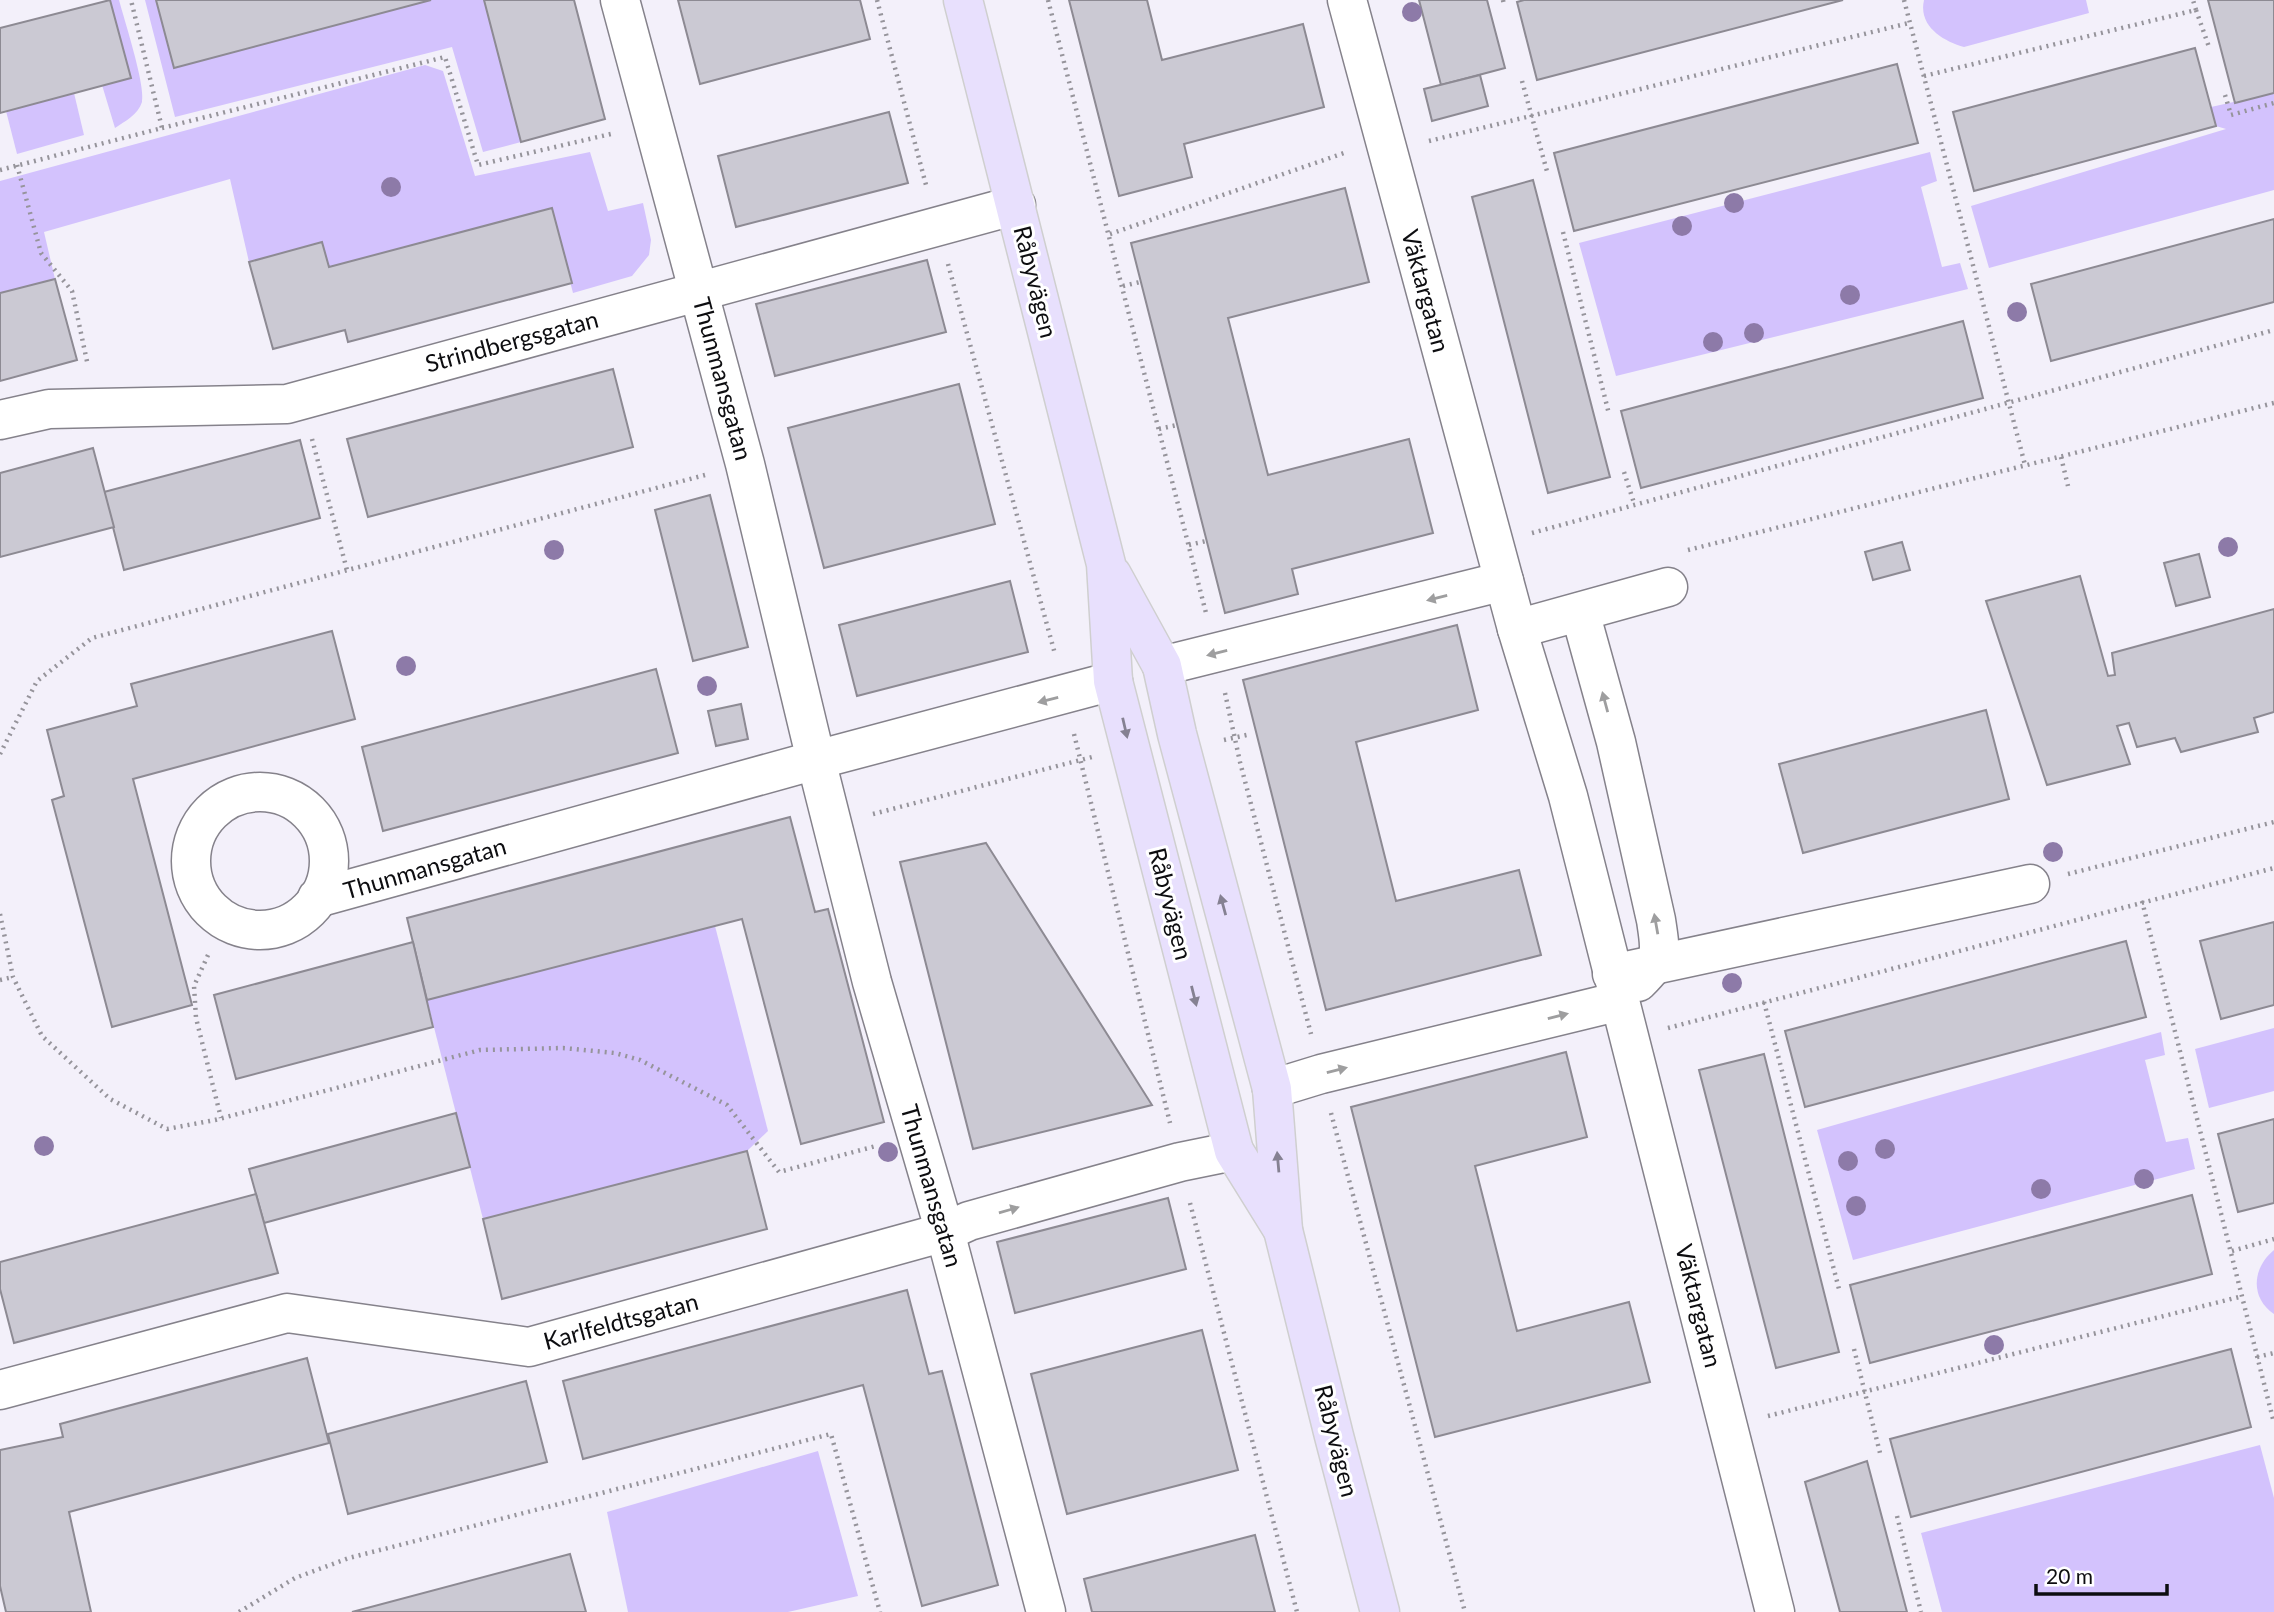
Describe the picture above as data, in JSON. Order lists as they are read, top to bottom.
{
  "streets": {
    "main road": ["Råbyvägen"],
    "street": [
      "Väktargatan",
      "Strindbergsgatan",
      "Thunmansgatan",
      "Karlfeldtsgatan"
    ]
  },
  "crossings": [
    ["Råbyvägen", "Strindbergsgatan"],
    ["Råbyvägen", "Karlfeldtsgatan"],
    ["Strindbergsgatan", "Thunmansgatan"],
    ["Thunmansgatan", "Karlfeldtsgatan"]
  ],
  "scale_bar": "20 m"
}
